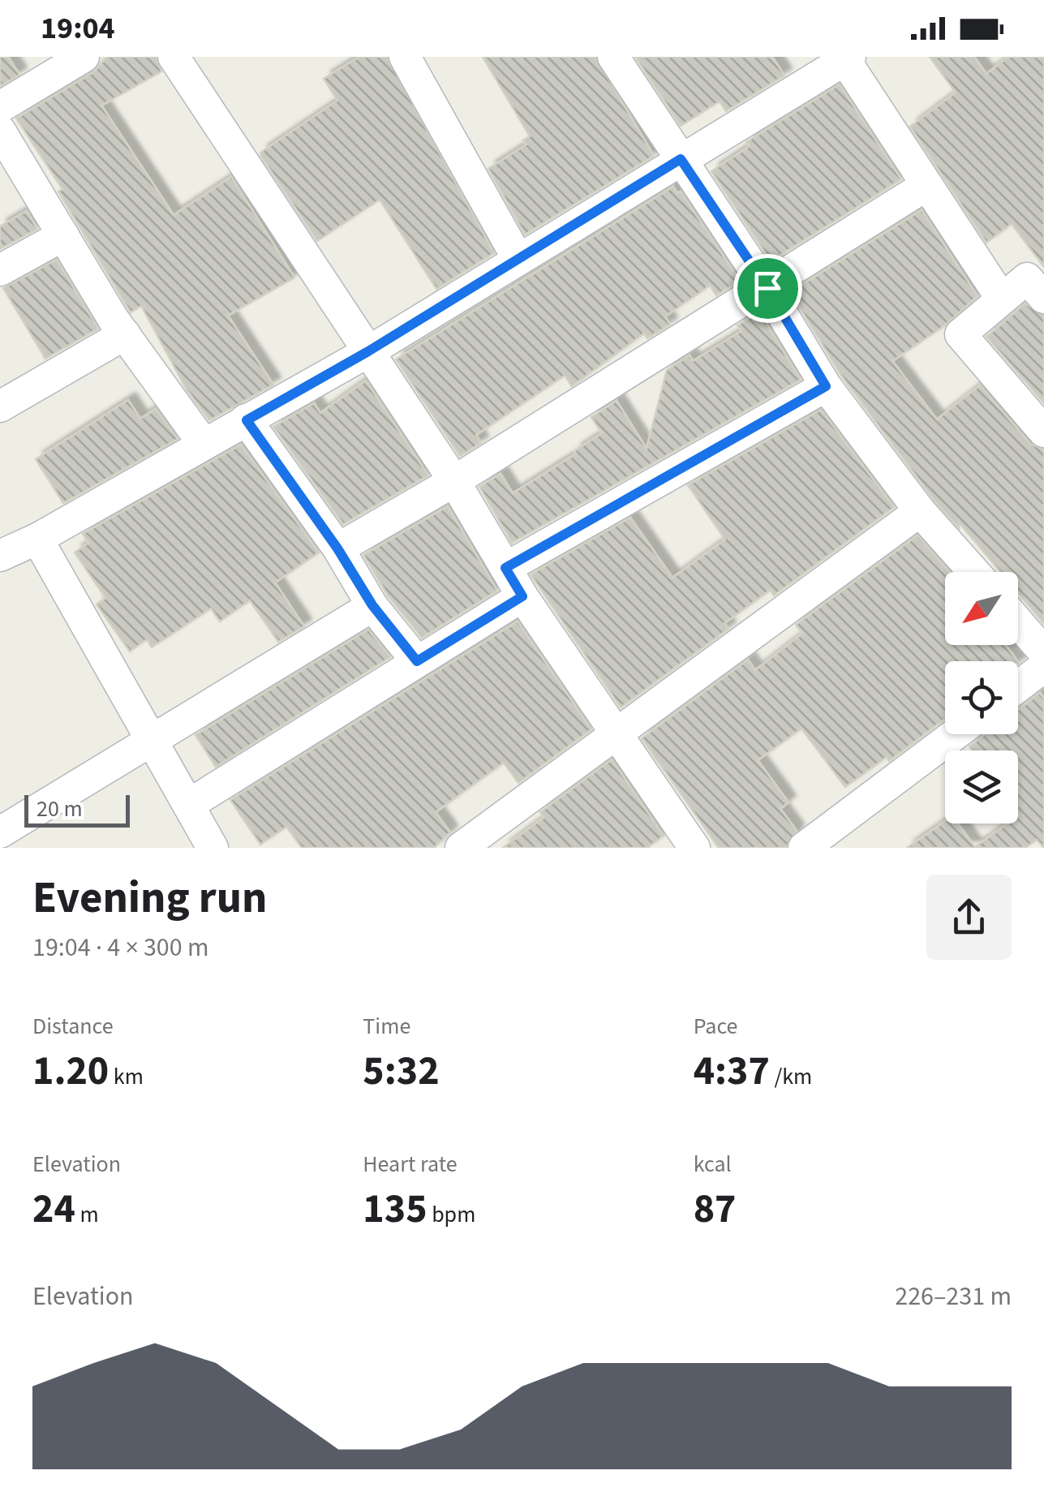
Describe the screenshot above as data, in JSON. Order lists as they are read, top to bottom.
{
  "scale_bar": "20 m",
  "north": "bottom left",
  "page": {
    "status": "19:04",
    "scale": "20 m",
    "heading": ["Evening run", "19:04 · 4 × 300 m"],
    "stats": [
      ["Distance", "1.20 km"],
      ["Time", "5:32"],
      ["Pace", "4:37 /km"],
      ["Elevation", "24 m"],
      ["Heart rate", "135 bpm"],
      ["kcal", "87"]
    ],
    "chart": ["Elevation", "226–231 m"]
  }
}
